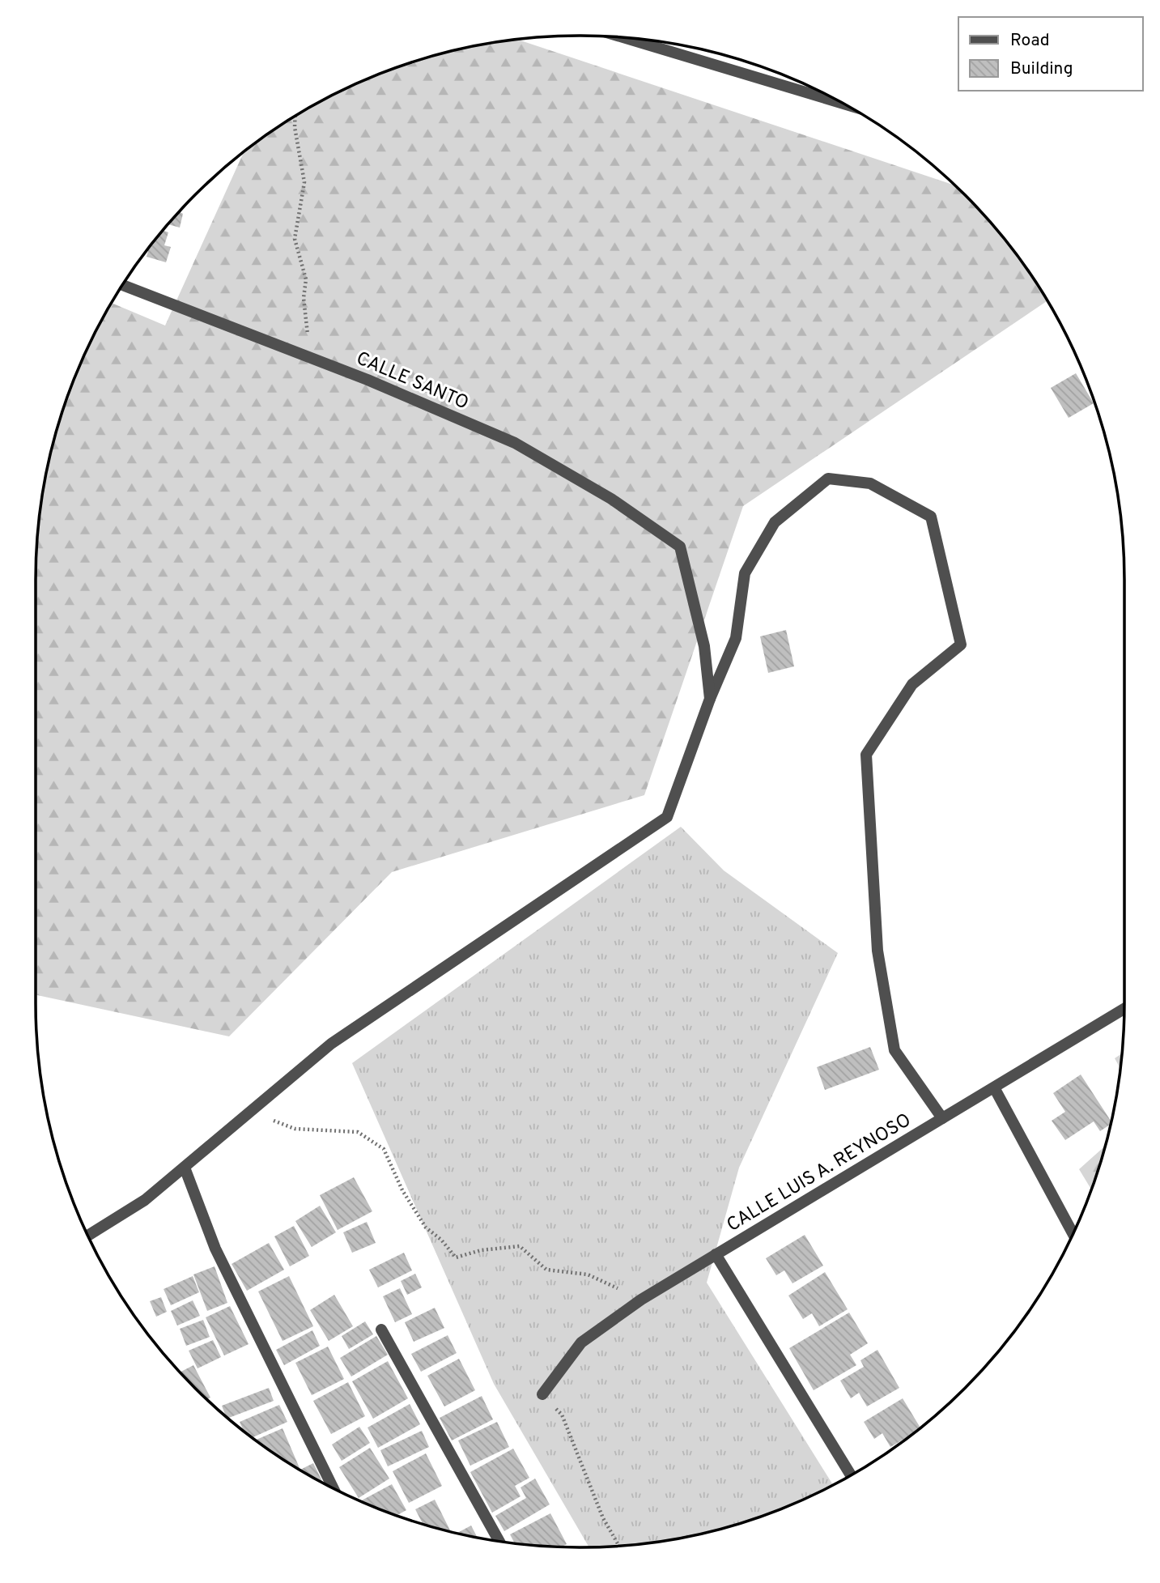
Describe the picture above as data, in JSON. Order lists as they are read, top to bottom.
{
  "streets": {
    "street": ["CALLE SANTO", "CALLE LUIS A. REYNOSO"]
  },
  "legend": ["Road", "Building"]
}
